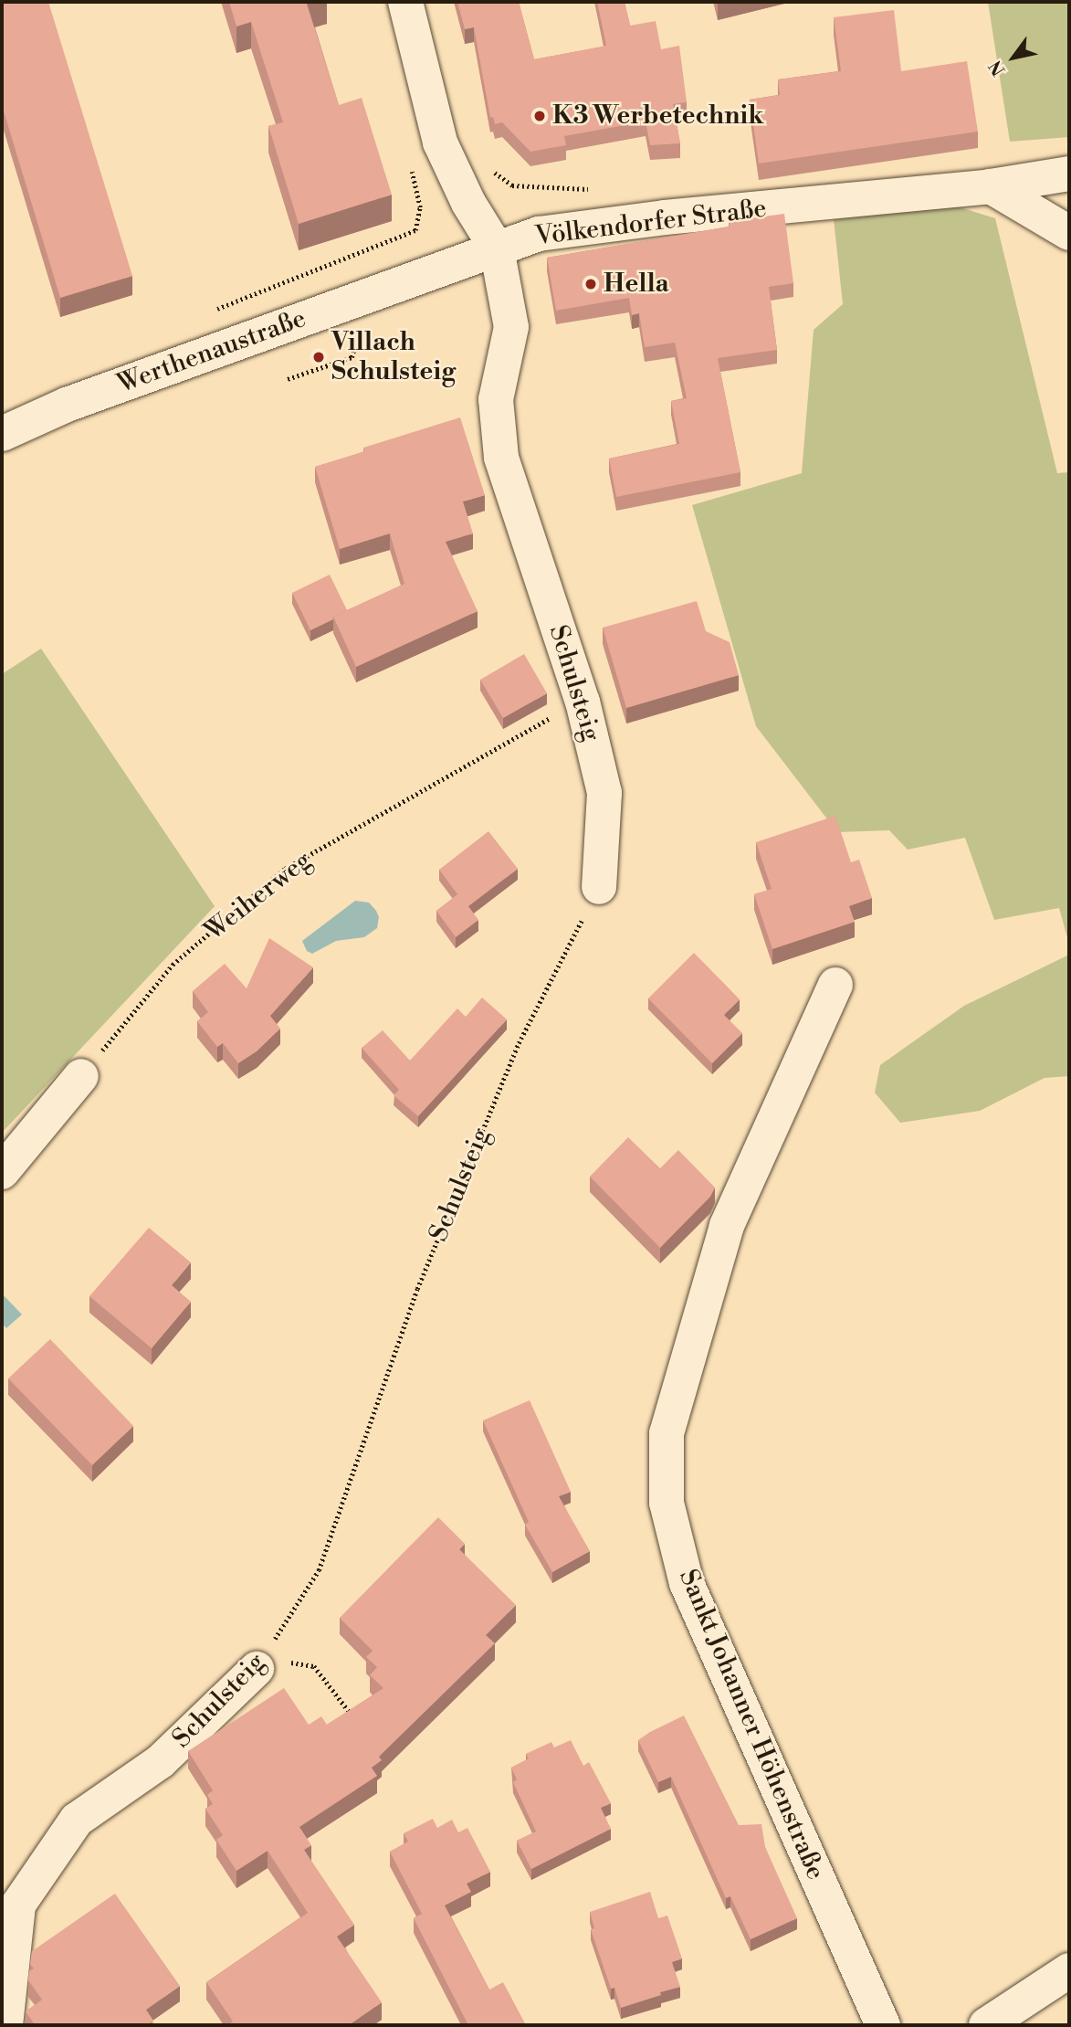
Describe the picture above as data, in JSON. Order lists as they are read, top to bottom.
{
  "streets": {
    "street": [
      "Völkendorfer Straße",
      "Werthenaustraße",
      "Schulsteig",
      "Sankt Johanner Höhenstraße"
    ],
    "path": ["Weiherweg"]
  },
  "crossings": [
    ["Völkendorfer Straße", "Werthenaustraße"],
    ["Völkendorfer Straße", "Schulsteig"],
    ["Werthenaustraße", "Schulsteig"],
    ["Schulsteig", "Weiherweg"]
  ],
  "places": ["K3 Werbetechnik", "Hella", "Villach Schulsteig"],
  "north": "bottom left"
}
